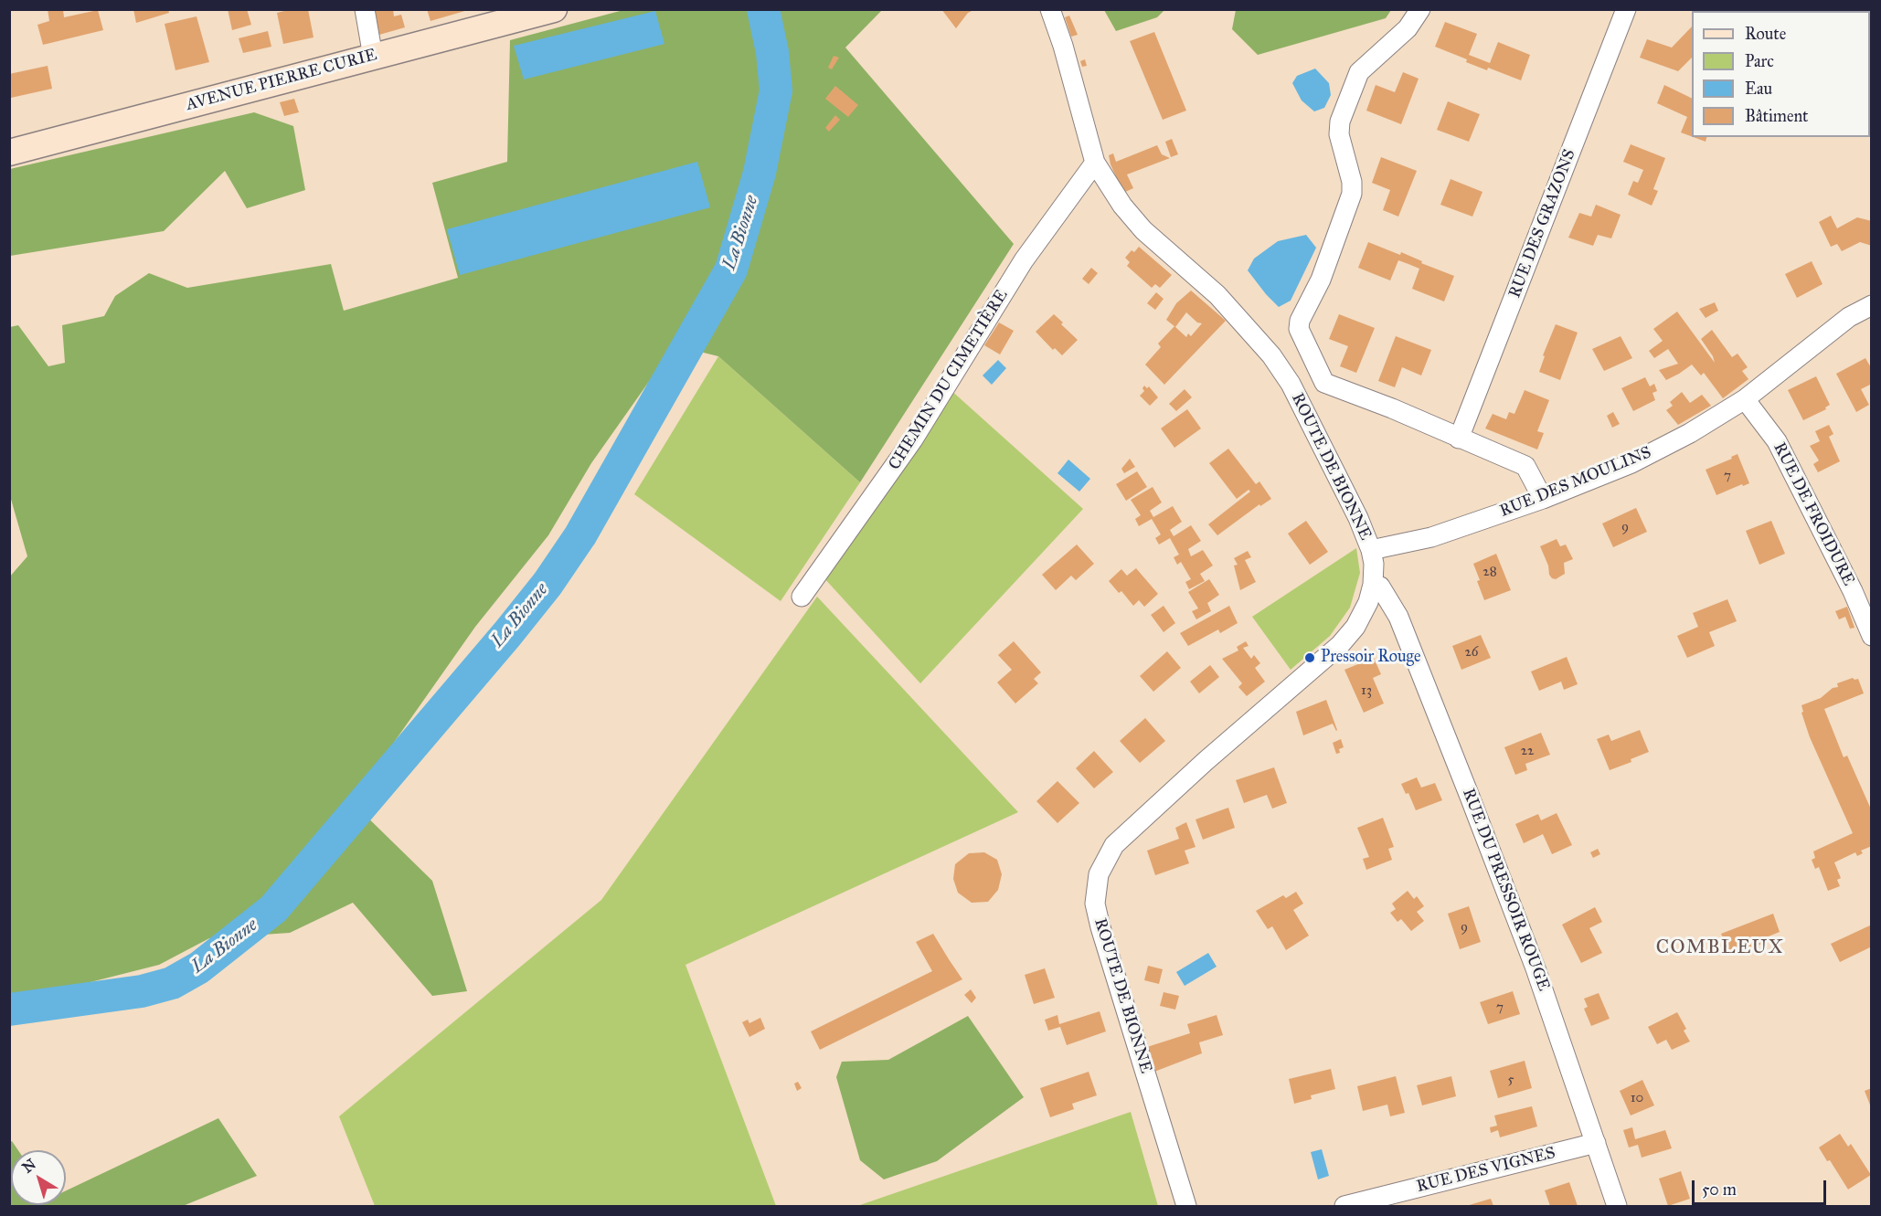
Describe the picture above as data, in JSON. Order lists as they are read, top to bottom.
{
  "streets": {
    "main road": ["AVENUE PIERRE CURIE"],
    "street": [
      "RUE DES GRAZONS",
      "CHEMIN DU CIMETIÈRE",
      "ROUTE DE BIONNE",
      "RUE DES MOULINS",
      "RUE DE FROIDURE",
      "RUE DU PRESSOIR ROUGE",
      "RUE DES VIGNES"
    ]
  },
  "crossings": [
    ["CHEMIN DU CIMETIÈRE", "ROUTE DE BIONNE"],
    ["ROUTE DE BIONNE", "RUE DES MOULINS"],
    ["ROUTE DE BIONNE", "RUE DU PRESSOIR ROUGE"],
    ["RUE DES MOULINS", "RUE DE FROIDURE"],
    ["RUE DU PRESSOIR ROUGE", "RUE DES VIGNES"]
  ],
  "districts": ["COMBLEUX"],
  "water": ["La Bionne"],
  "places": ["Pressoir Rouge"],
  "house_numbers": [
    "7",
    "9",
    "28",
    "26",
    "13",
    "22",
    "9",
    "7",
    "5",
    "10"
  ],
  "legend": [
    "Route",
    "Parc",
    "Eau",
    "Bâtiment"
  ],
  "scale_bar": "50 m",
  "north": "top left"
}
